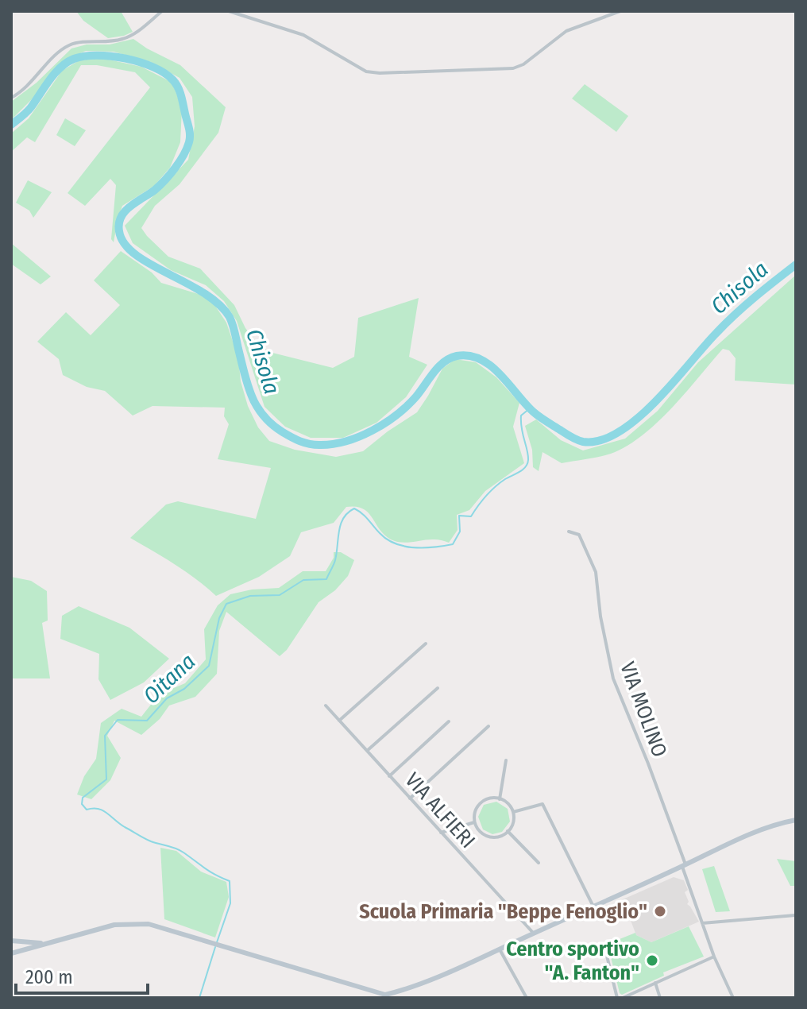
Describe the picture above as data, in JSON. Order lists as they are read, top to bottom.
{
  "streets": {
    "street": ["VIA MOLINO", "VIA ALFIERI"]
  },
  "water": ["Chisola", "Oitana"],
  "places": ["Scuola Primaria \"Beppe Fenoglio\"", "Centro sportivo \"A. Fanton\""],
  "scale_bar": "200 m"
}
